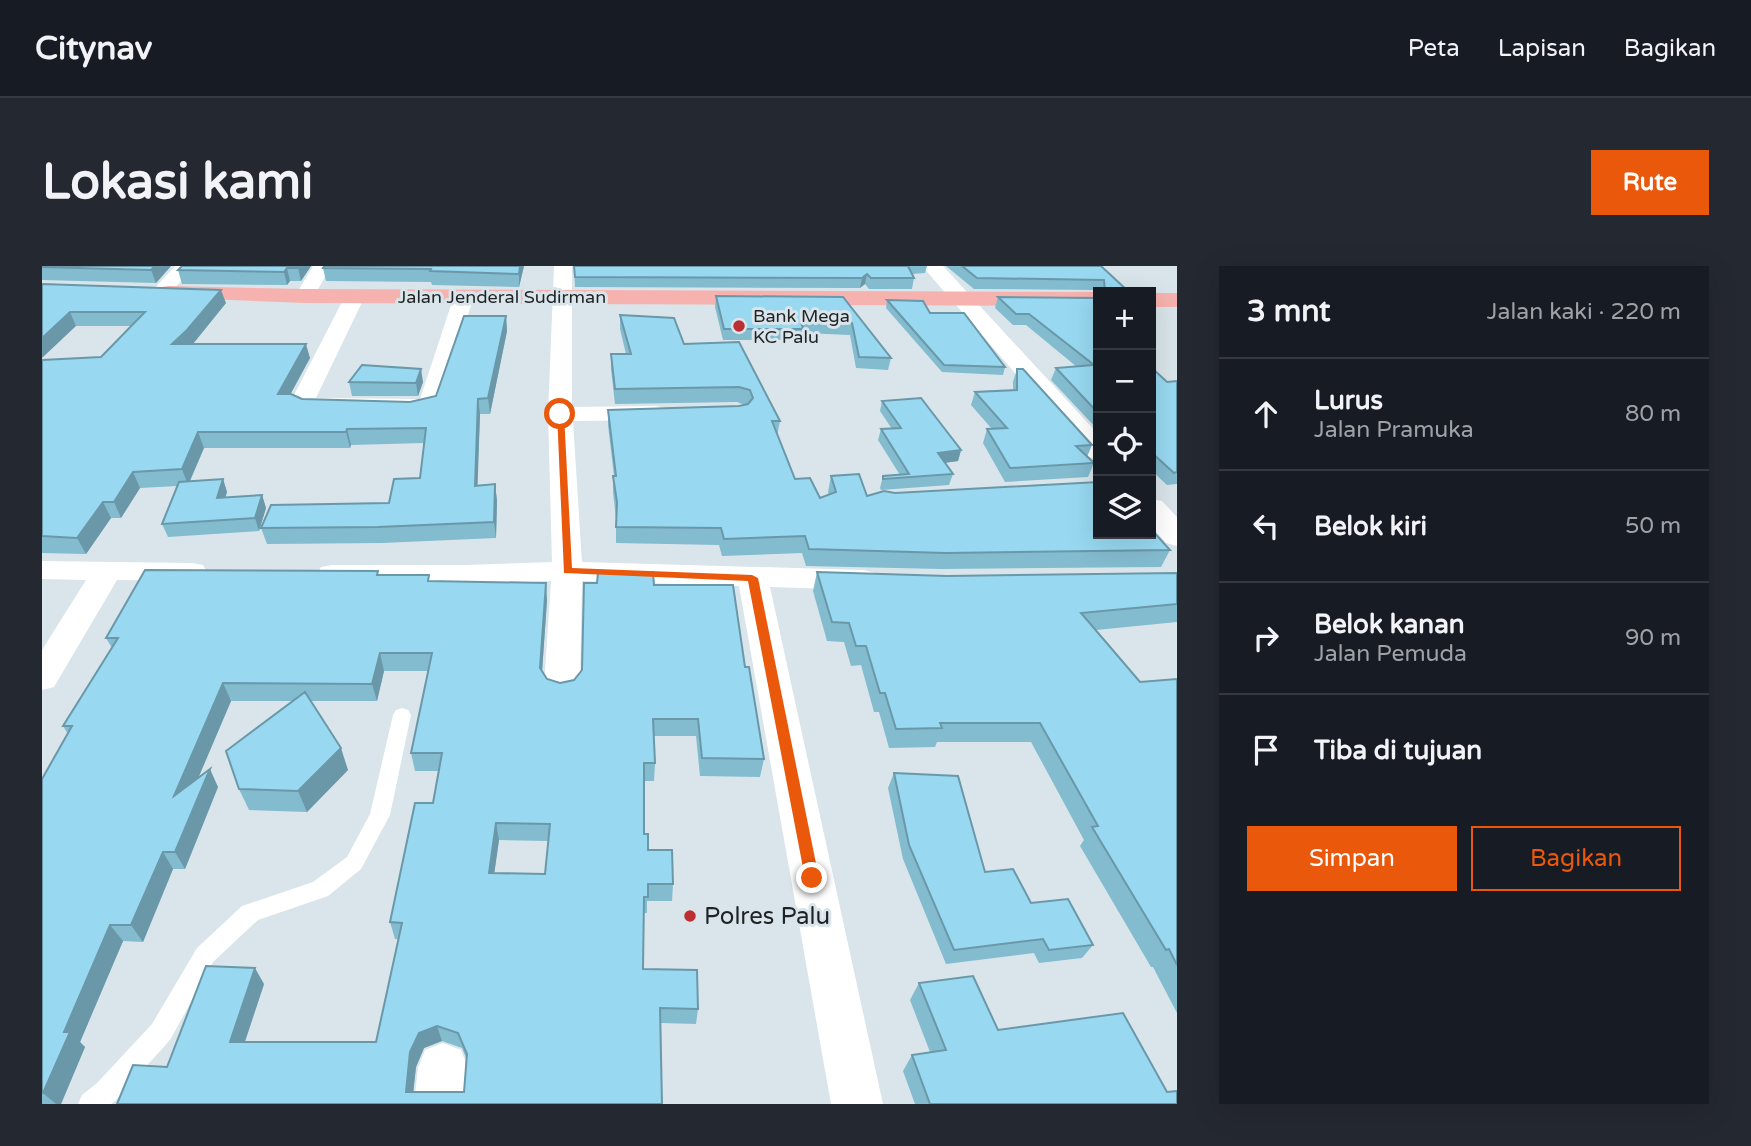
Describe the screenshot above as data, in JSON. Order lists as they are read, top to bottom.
{
  "streets": {
    "highway": ["Jalan Jenderal Sudirman"]
  },
  "places": ["Bank Mega KC Palu", "Polres Palu"],
  "page": {
    "header": "Citynav",
    "nav": ["Peta", "Lapisan", "Bagikan"],
    "buttons": [
      "Rute",
      ["Simpan", "Bagikan"]
    ],
    "title": "Lokasi kami",
    "heading": ["3 mnt", "Jalan kaki · 220 m"],
    "map_buttons": ["+", "−"],
    "list": [
      ["Lurus", "Jalan Pramuka", "80 m"],
      ["Belok kiri", "50 m"],
      ["Belok kanan", "Jalan Pemuda", "90 m"],
      "Tiba di tujuan"
    ]
  }
}
